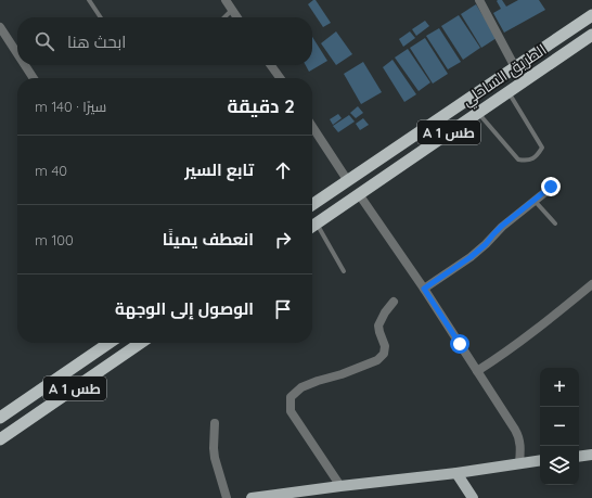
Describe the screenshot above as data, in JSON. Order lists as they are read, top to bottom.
{
  "streets": {
    "highway": ["الطريق الساحلي", "A 1 طس"]
  },
  "page": {
    "search": "ابحث هنا",
    "heading": ["2 دقيقة", "سيرًا · 140 m"],
    "list": [
      ["تابع السير", "40 m"],
      ["انعطف يمينًا", "100 m"],
      "الوصول إلى الوجهة"
    ],
    "map_buttons": ["+", "−"]
  }
}
